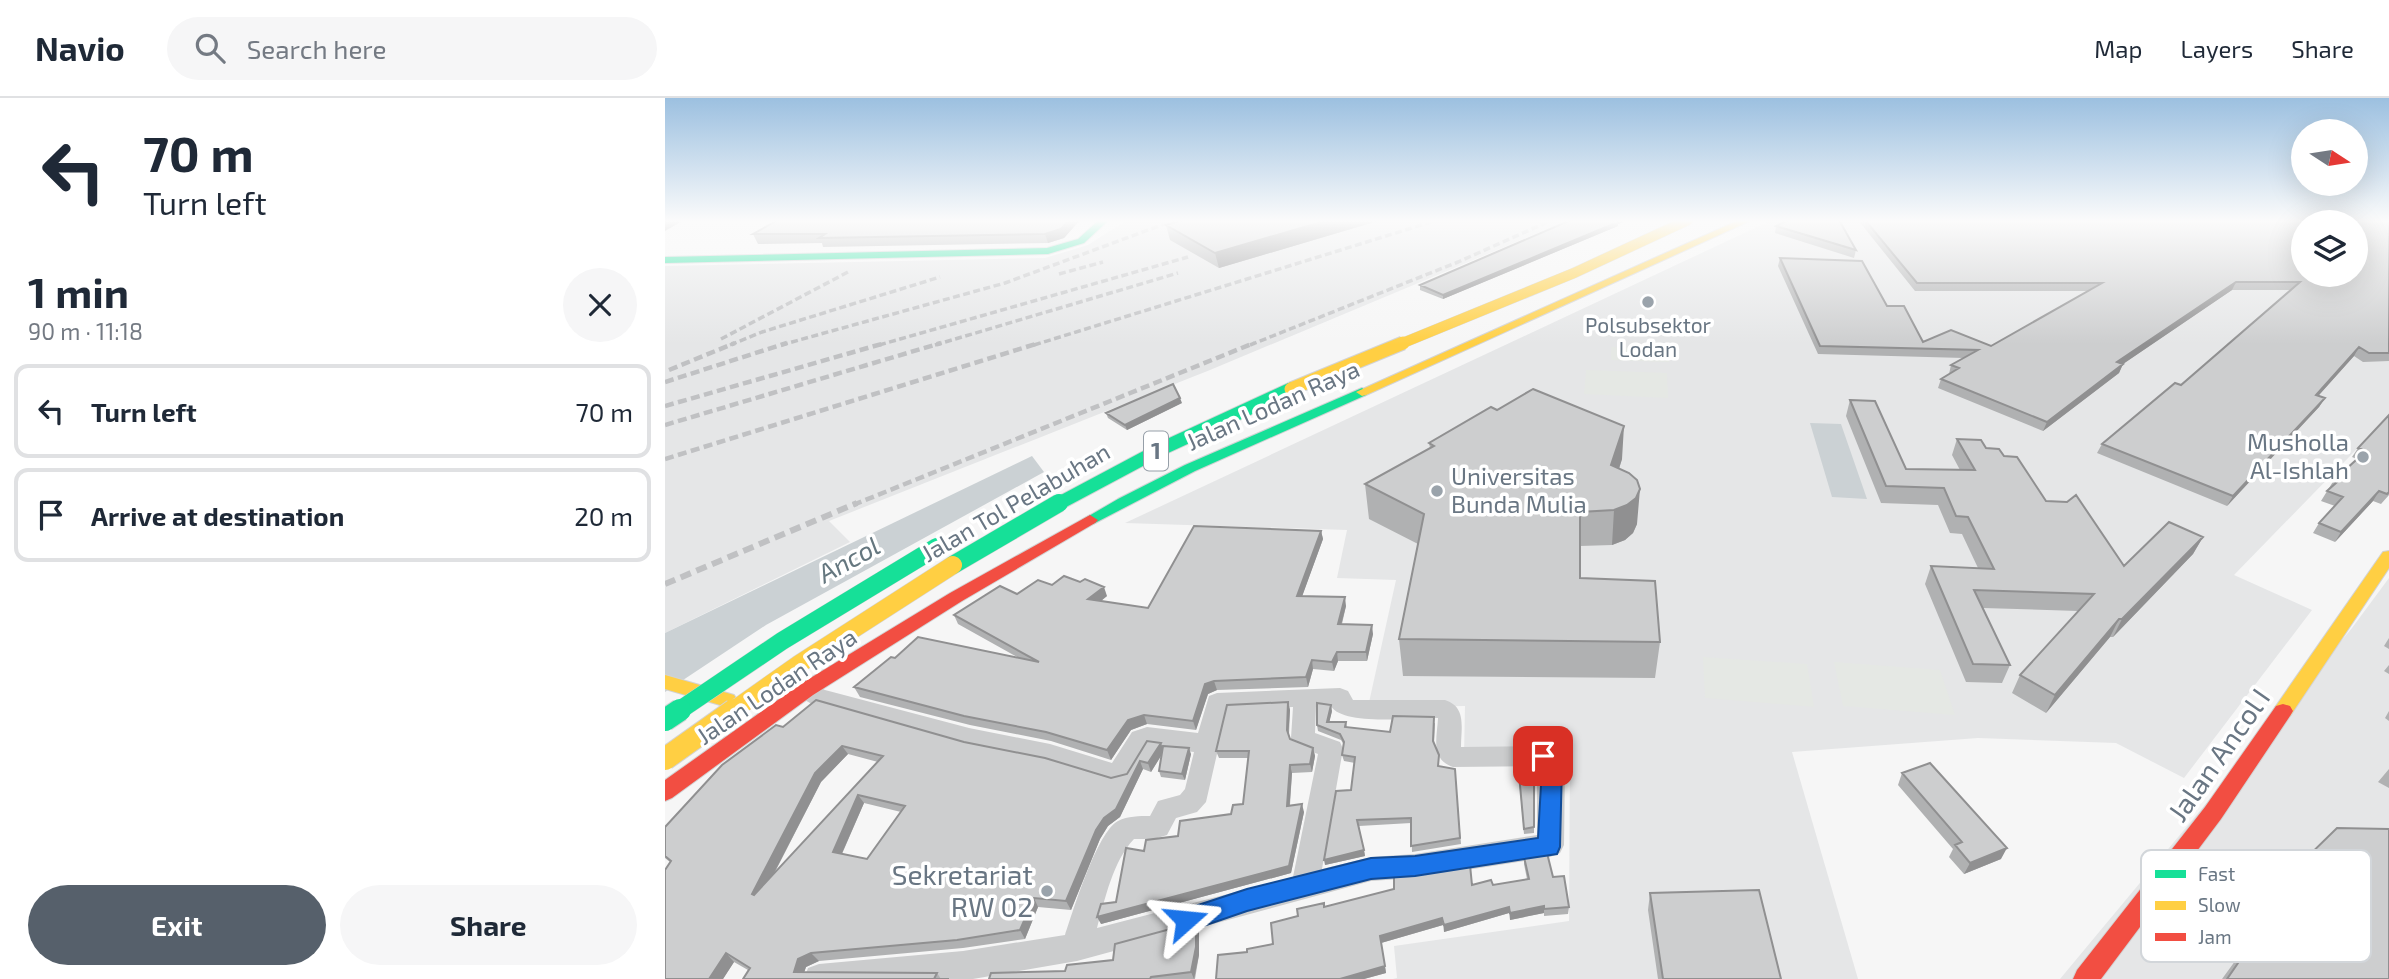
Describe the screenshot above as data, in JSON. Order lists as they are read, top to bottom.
{
  "streets": {
    "main road": [
      "Jalan Lodan Raya",
      "1",
      "Jalan Tol Pelabuhan",
      "Jalan Ancol I"
    ]
  },
  "water": ["Ancol"],
  "places": [
    "Polsubsektor Lodan",
    "Musholla Al-Ishlah",
    "Universitas Bunda Mulia",
    "Sekretariat RW 02"
  ],
  "legend": ["Fast", "Slow", "Jam"],
  "north": "right",
  "page": {
    "header": "Navio",
    "search": "Search here",
    "nav": ["Map", "Layers", "Share"],
    "turn": ["70 m", "Turn left"],
    "heading": ["1 min", "90 m · 11:18"],
    "list": [
      {
        "name": "Turn left",
        "value": "70 m"
      },
      {
        "name": "Arrive at destination",
        "value": "20 m"
      }
    ],
    "buttons": ["Exit", "Share"]
  }
}
